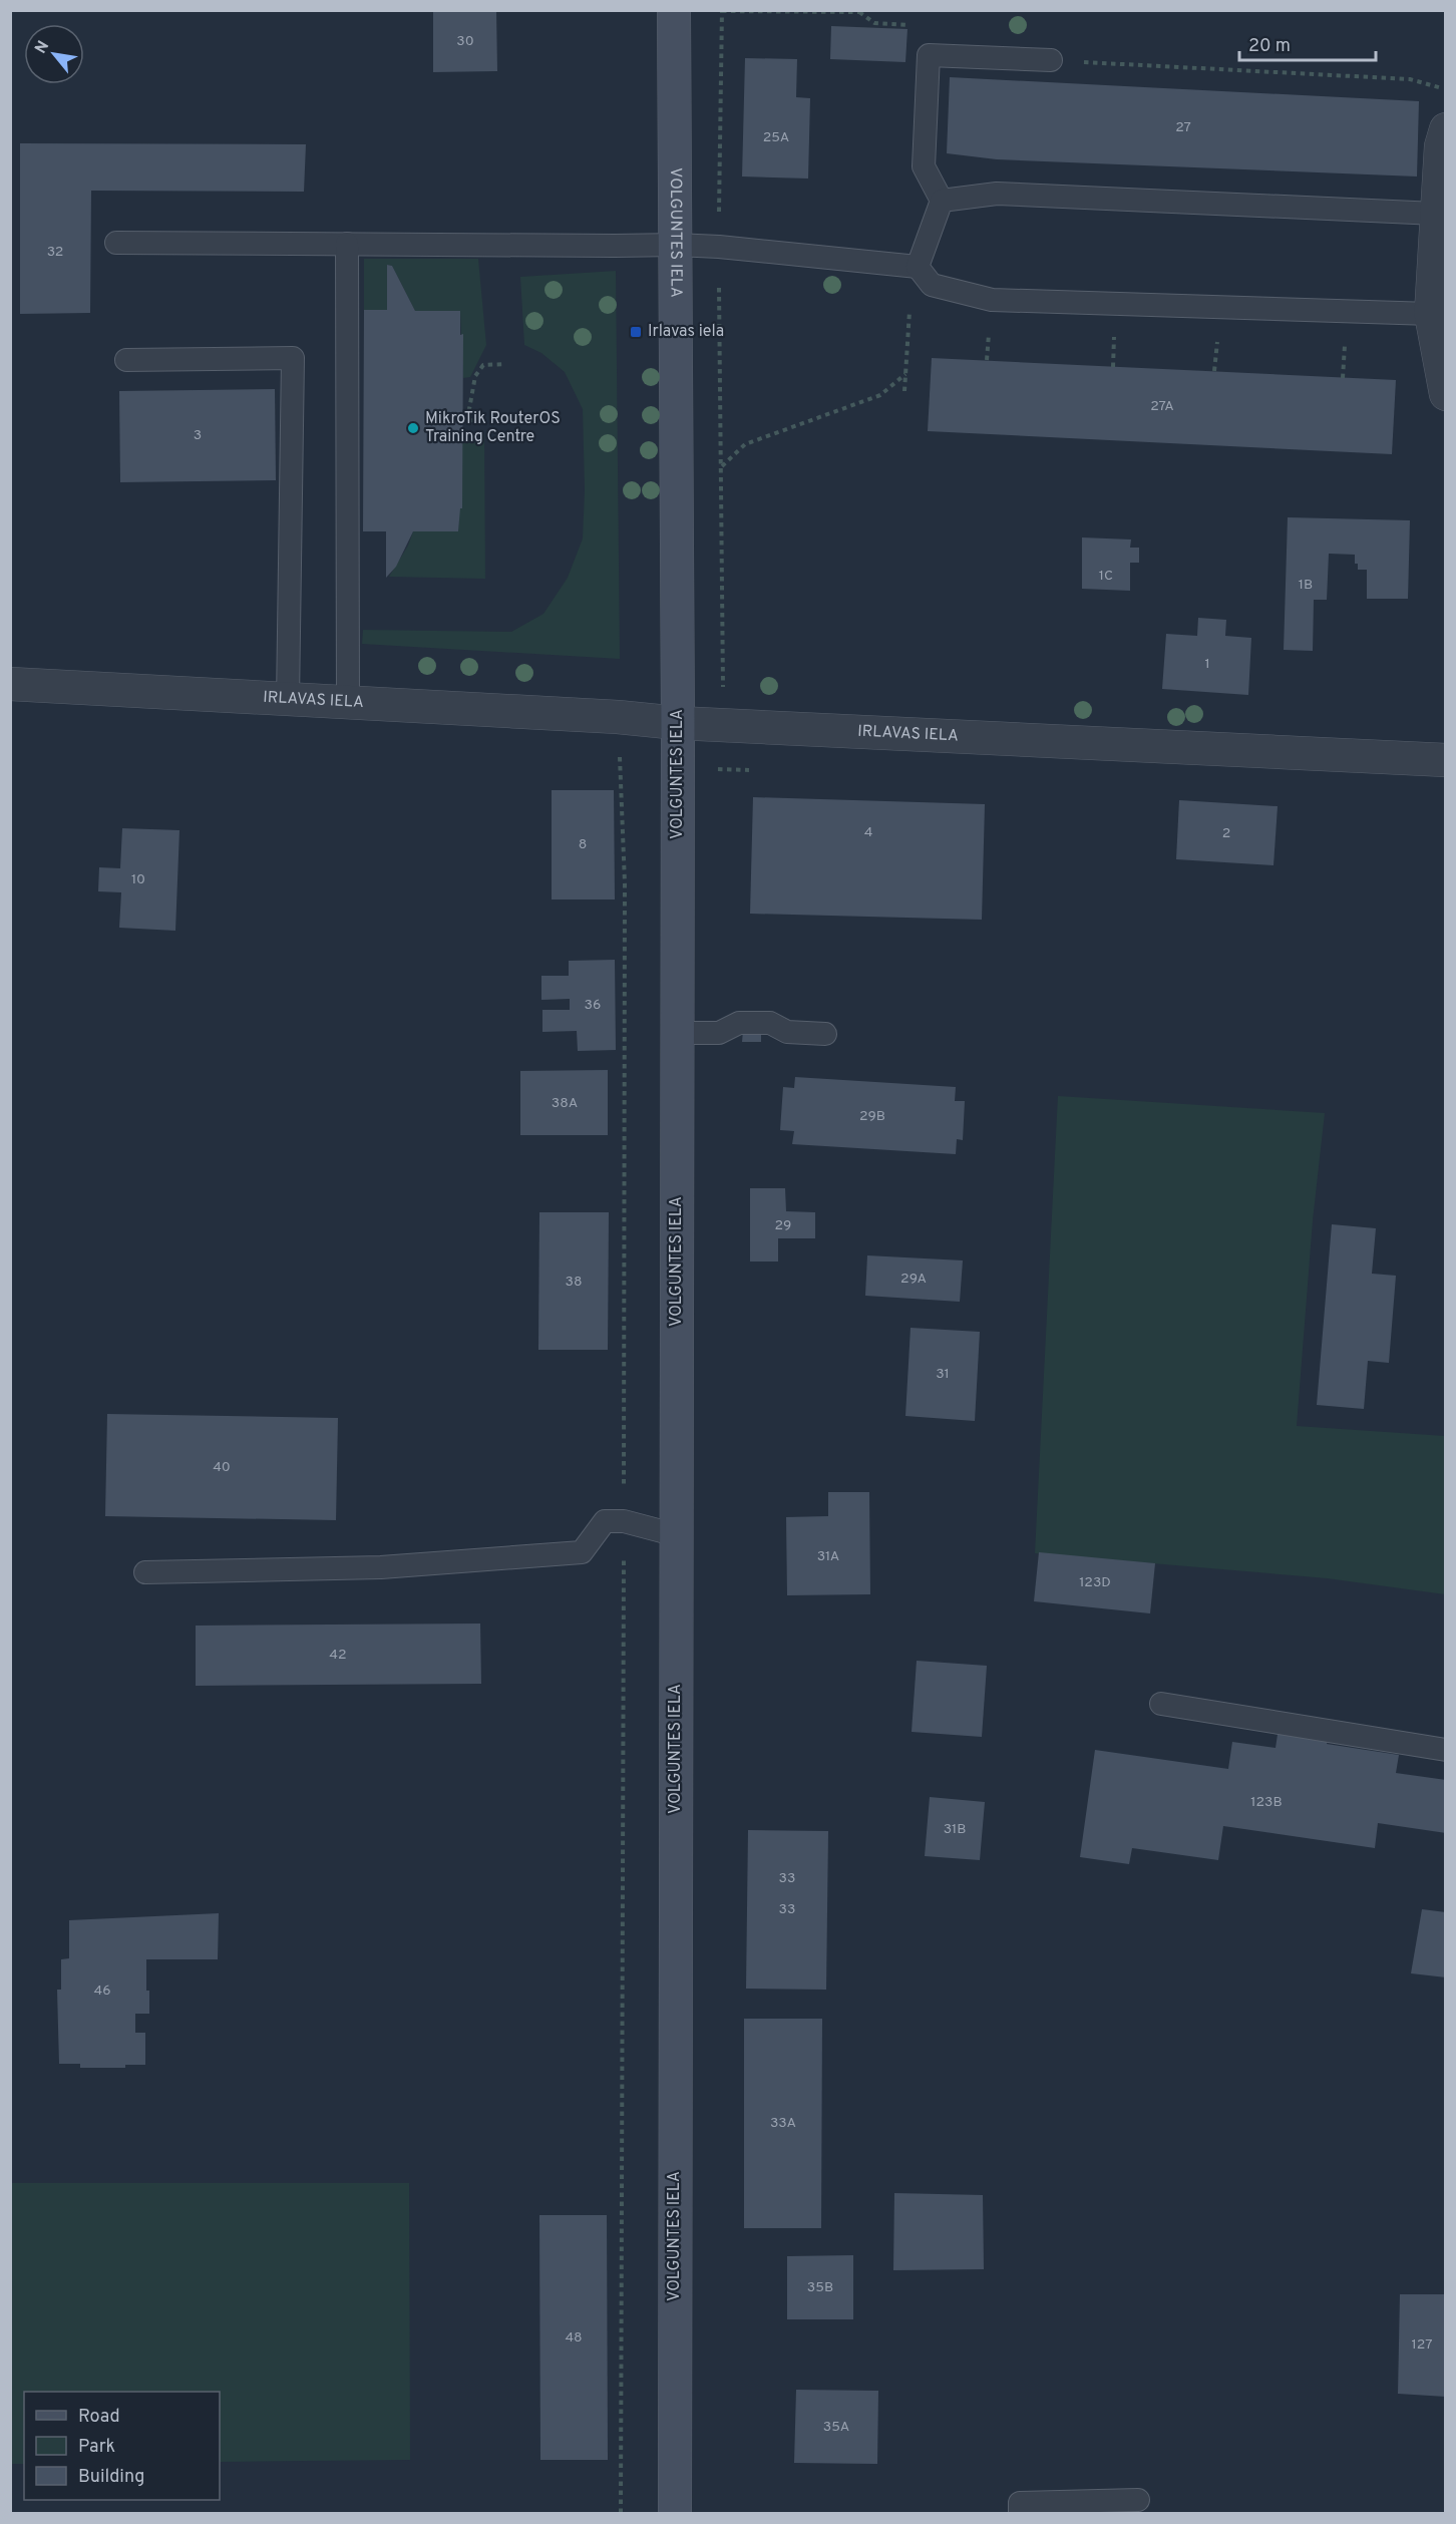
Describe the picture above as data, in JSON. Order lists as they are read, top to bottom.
{
  "streets": {
    "street": ["VOLGUNTES IELA", "IRLAVAS IELA"]
  },
  "crossings": [
    ["VOLGUNTES IELA", "IRLAVAS IELA"]
  ],
  "places": {
    "transit": ["Irlavas iela"],
    "other": ["MikroTik RouterOS Training Centre"]
  },
  "house_numbers": [
    "30",
    "27",
    "25A",
    "32",
    "27A",
    "3",
    "1C",
    "1B",
    "1",
    "4",
    "2",
    "8",
    "10",
    "36",
    "38A",
    "29B",
    "29",
    "29A",
    "38",
    "31",
    "40",
    "31A",
    "123D",
    "42",
    "123B",
    "31B",
    "33",
    "33",
    "46",
    "33A",
    "35B",
    "48",
    "127",
    "35A"
  ],
  "legend": ["Road", "Park", "Building"],
  "scale_bar": "20 m",
  "north": "top left"
}
